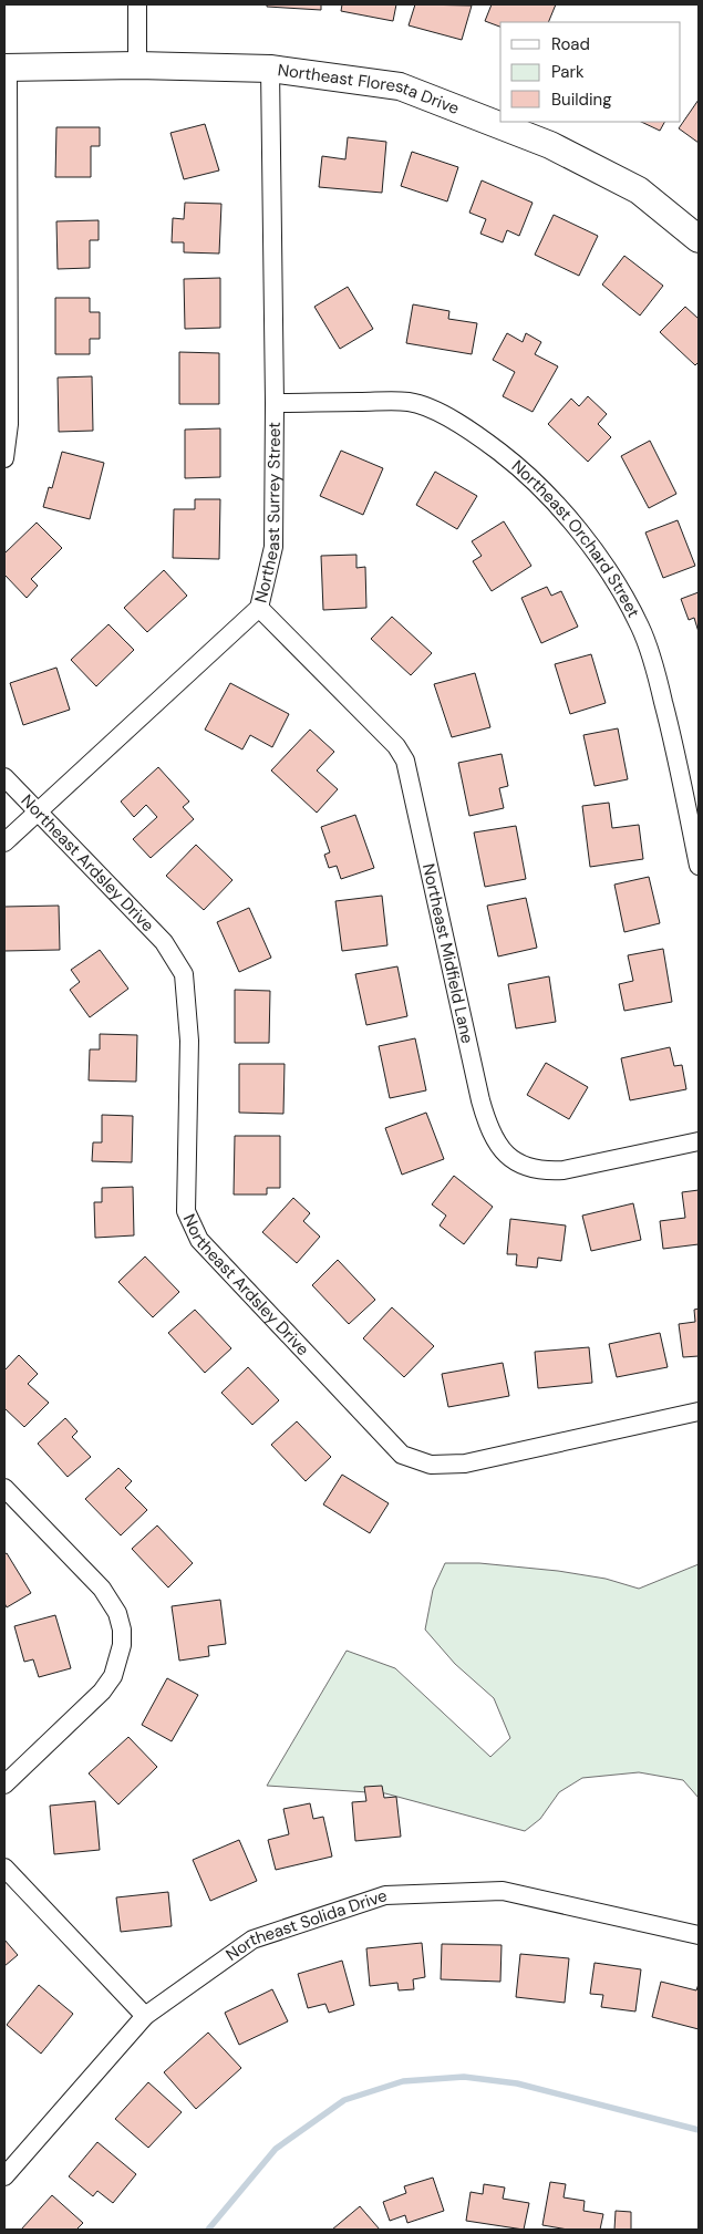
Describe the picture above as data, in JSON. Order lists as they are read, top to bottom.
{
  "streets": {
    "street": [
      "Northeast Floresta Drive",
      "Northeast Surrey Street",
      "Northeast Orchard Street",
      "Northeast Ardsley Drive",
      "Northeast Midfield Lane",
      "Northeast Solida Drive"
    ]
  },
  "crossings": [
    ["Northeast Floresta Drive", "Northeast Surrey Street"],
    ["Northeast Surrey Street", "Northeast Orchard Street"],
    ["Northeast Surrey Street", "Northeast Ardsley Drive"],
    ["Northeast Surrey Street", "Northeast Midfield Lane"]
  ],
  "legend": ["Road", "Park", "Building"]
}
